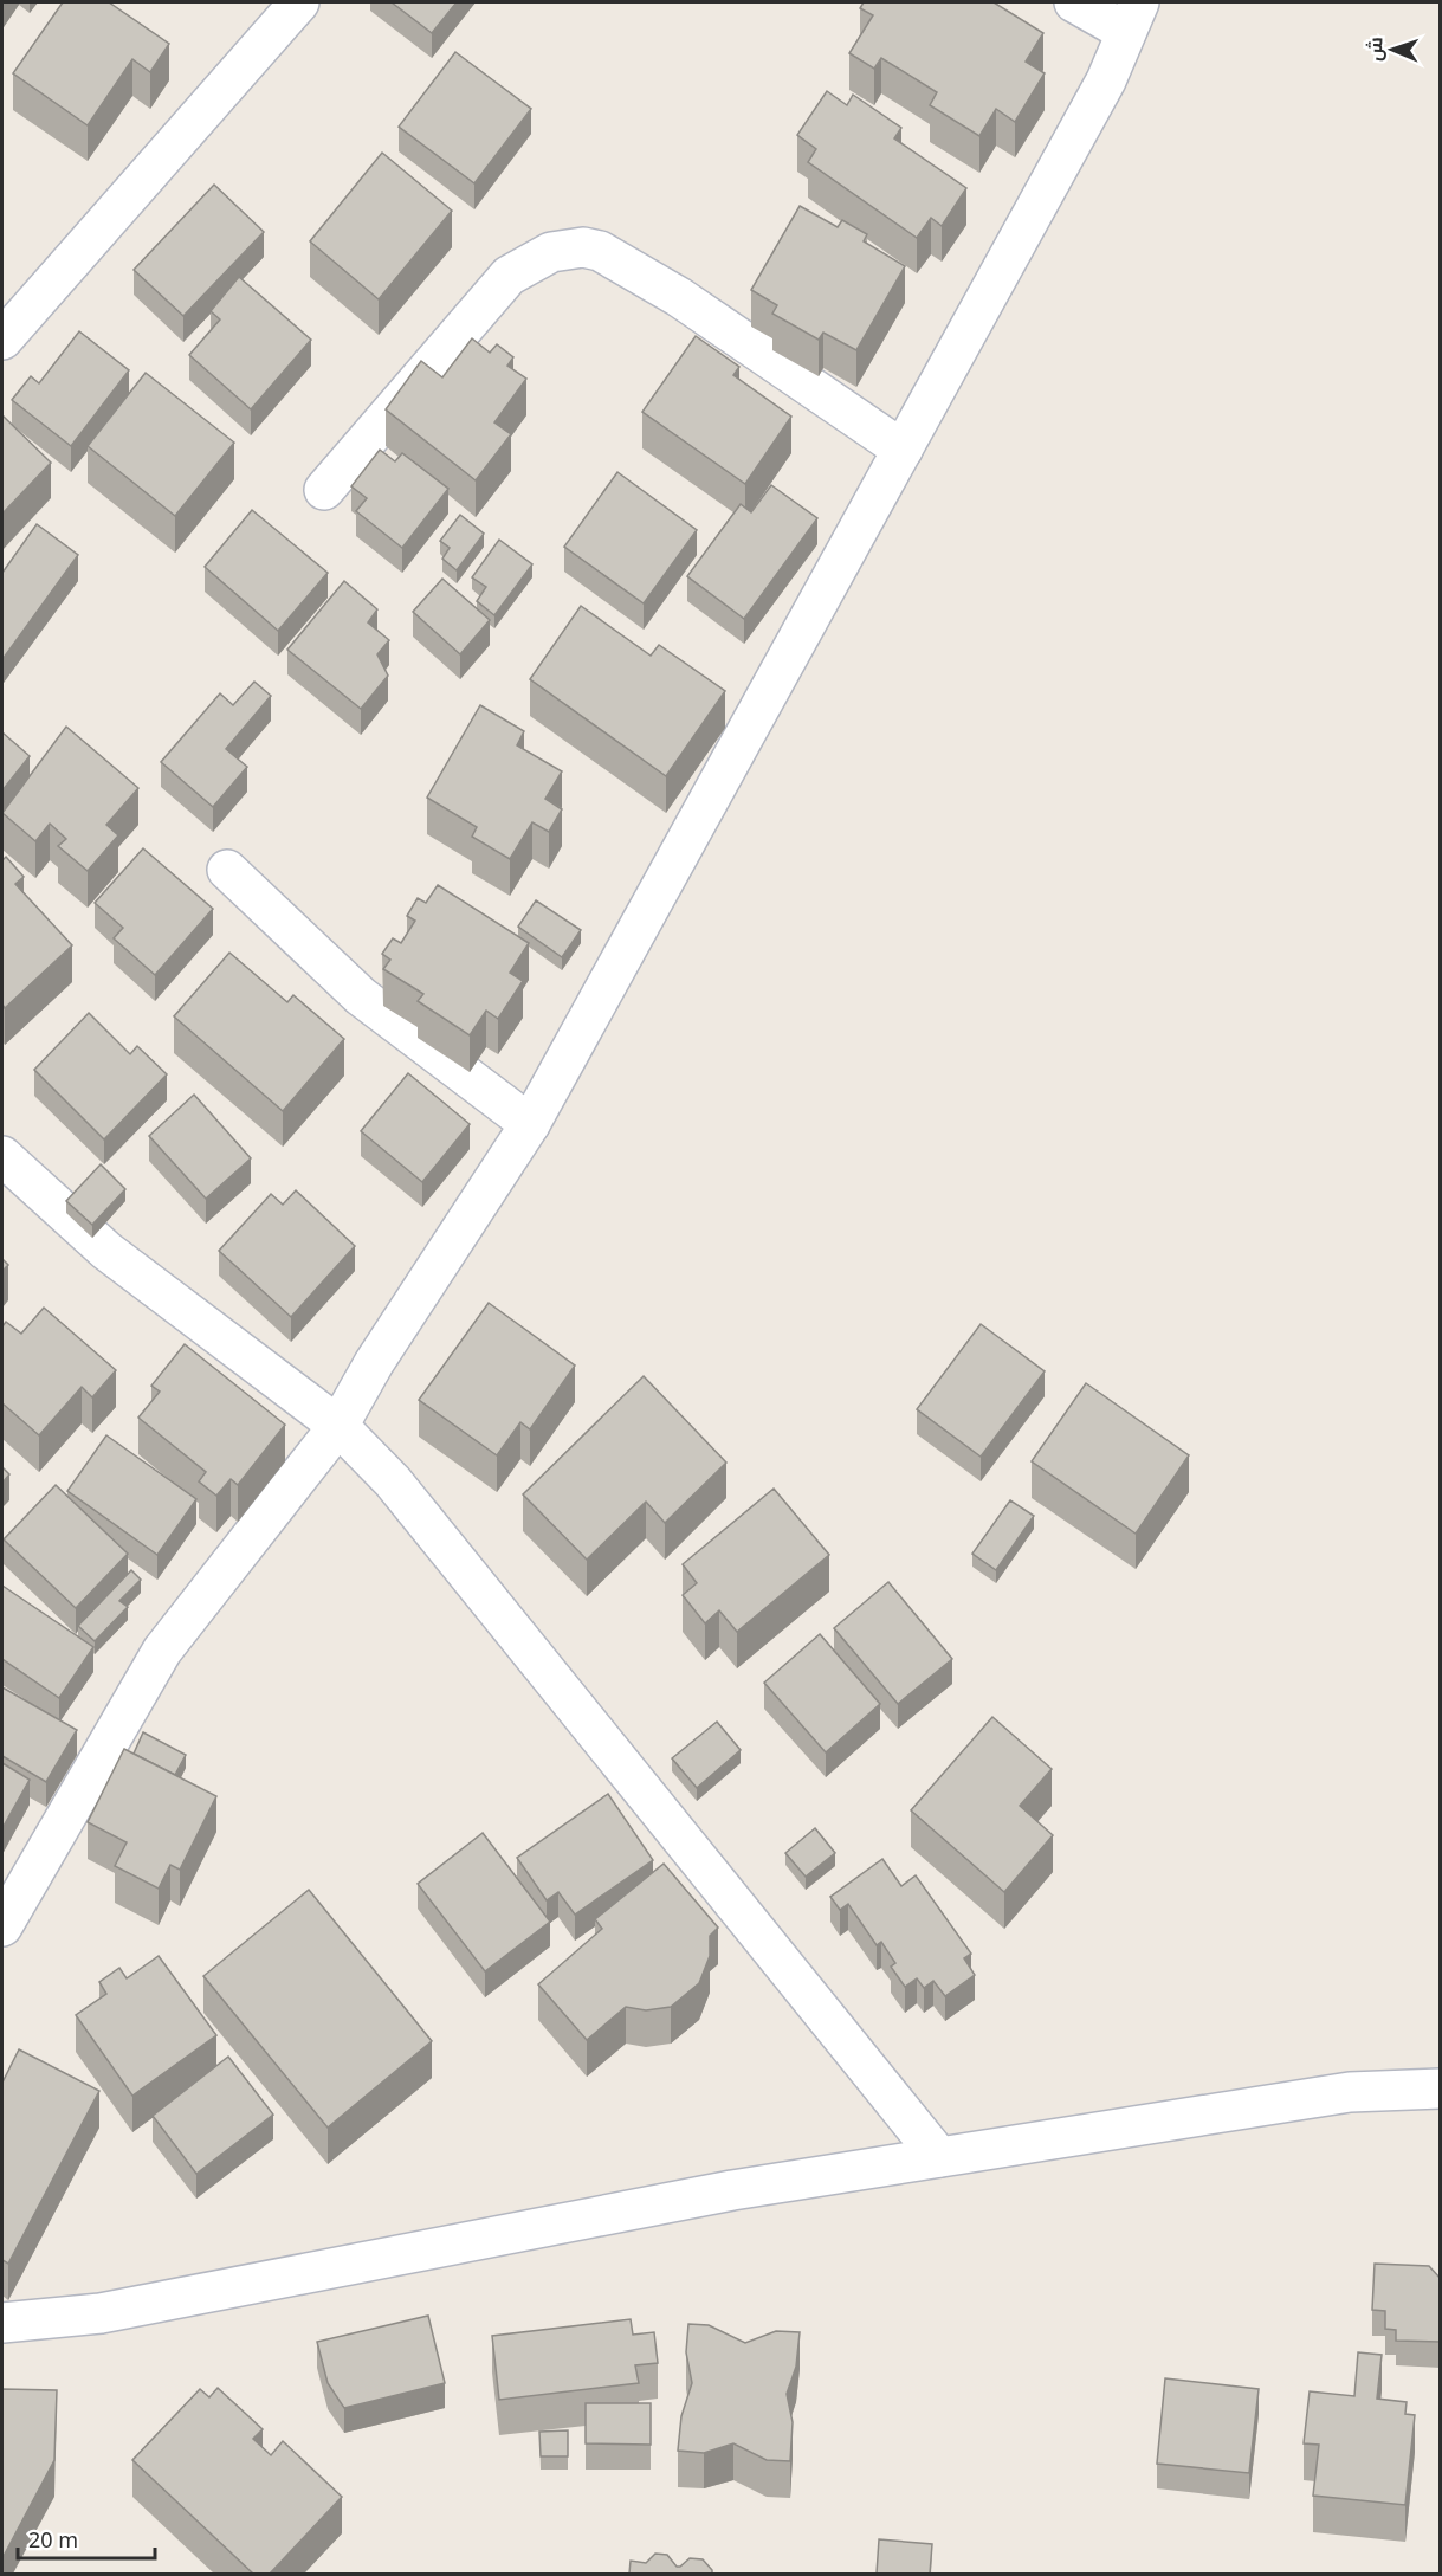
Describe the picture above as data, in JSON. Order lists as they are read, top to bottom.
{
  "scale_bar": "20 m",
  "north": "left"
}
